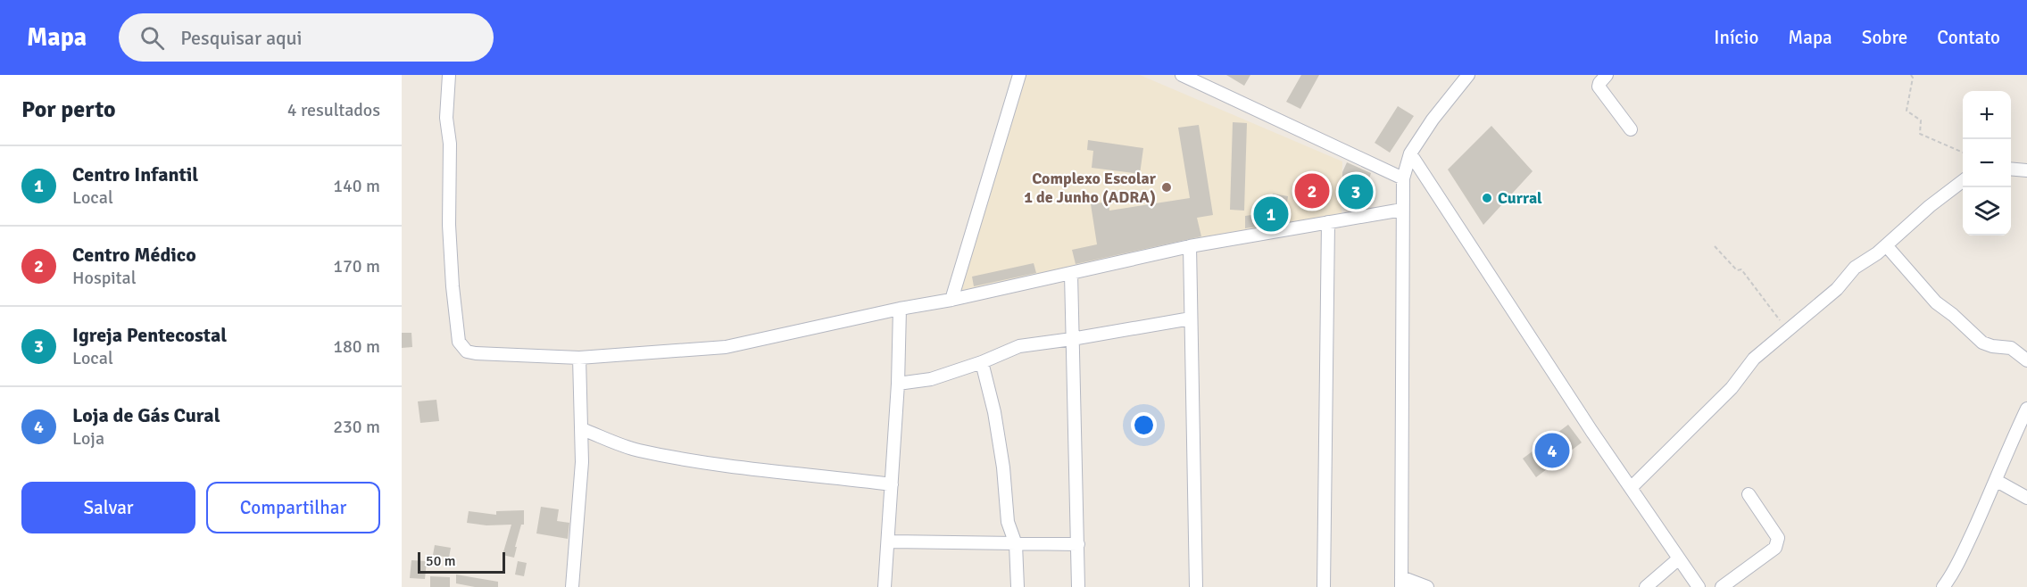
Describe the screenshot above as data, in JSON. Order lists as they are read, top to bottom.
{
  "places": ["Complexo Escolar 1 de Junho (ADRA)", "Curral"],
  "scale_bar": "50 m",
  "page": {
    "header": "Mapa",
    "search": "Pesquisar aqui",
    "nav": [
      "Início",
      "Mapa",
      "Sobre",
      "Contato"
    ],
    "heading": ["Por perto", "4 resultados"],
    "map_buttons": ["+", "−"],
    "list": [
      {
        "mark": "1",
        "name": "Centro Infantil",
        "note": "Local",
        "value": "140 m"
      },
      {
        "mark": "2",
        "name": "Centro Médico",
        "note": "Hospital",
        "value": "170 m"
      },
      {
        "mark": "3",
        "name": "Igreja Pentecostal",
        "note": "Local",
        "value": "180 m"
      },
      {
        "mark": "4",
        "name": "Loja de Gás Cural",
        "note": "Loja",
        "value": "230 m"
      }
    ],
    "pins": [
      "2",
      "3",
      "1",
      "4"
    ],
    "buttons": ["Salvar", "Compartilhar"],
    "scale": "50 m"
  }
}
